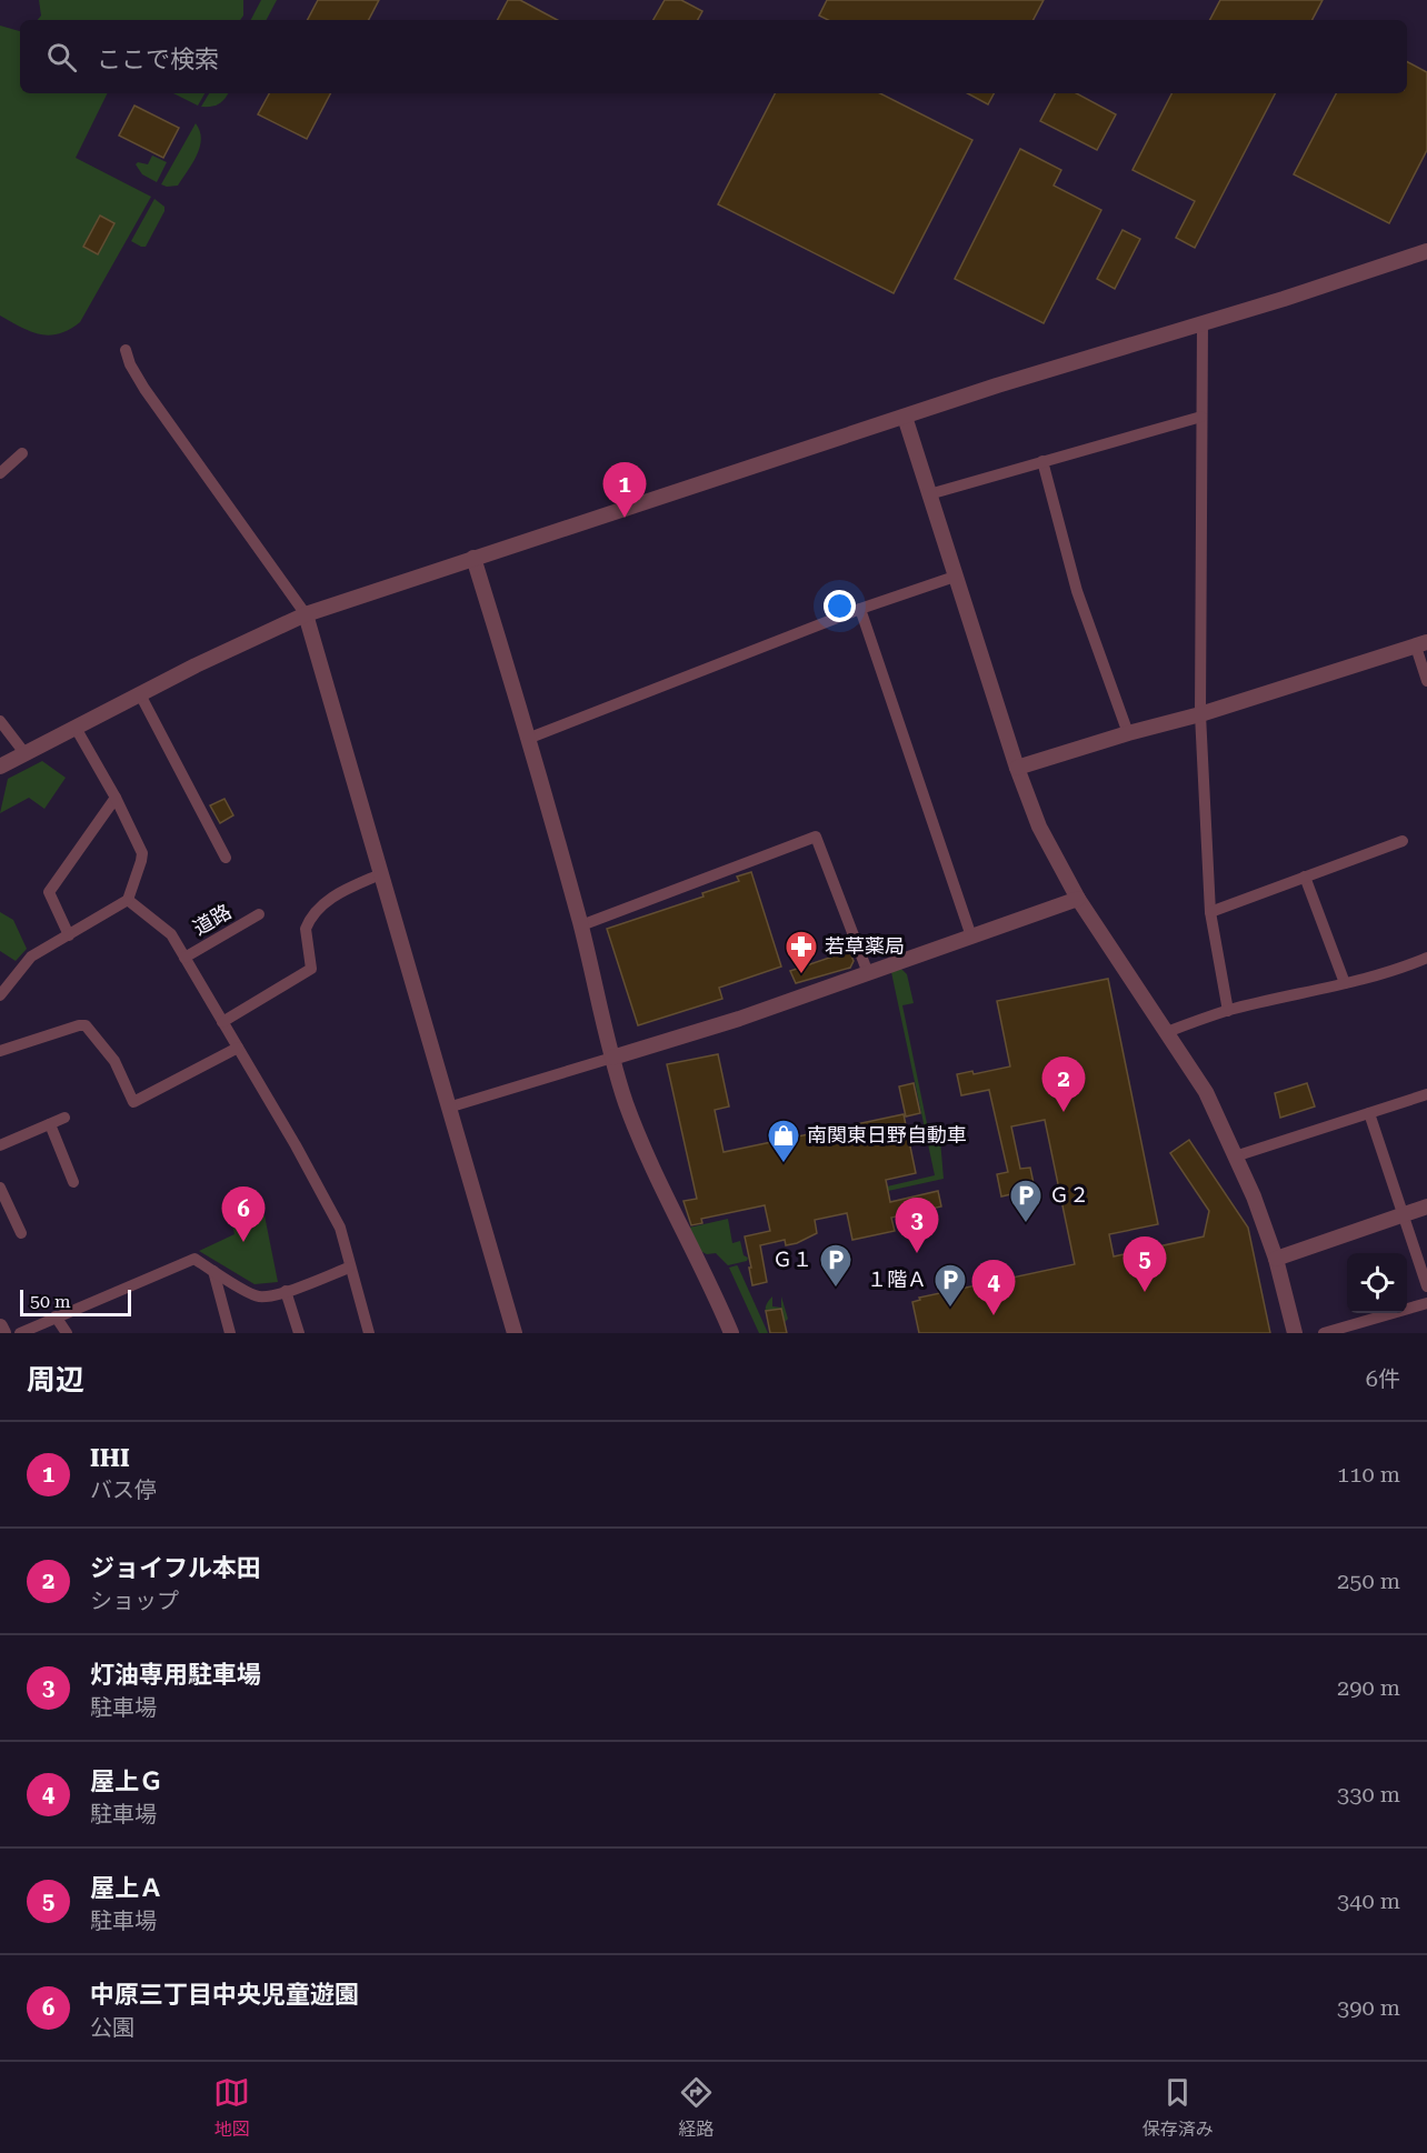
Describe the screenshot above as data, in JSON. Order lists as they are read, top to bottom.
{
  "streets": {
    "street": ["道路"]
  },
  "places": {
    "pharmacy": ["若草薬局"],
    "shop": ["南関東日野自動車"],
    "parking": ["Ｇ２", "Ｇ１", "１階Ａ"]
  },
  "scale_bar": "50 m",
  "page": {
    "search": "ここで検索",
    "pins": [
      "1",
      "2",
      "6",
      "3",
      "5",
      "4"
    ],
    "scale": "50 m",
    "heading": ["周辺", "6件"],
    "list": [
      {
        "mark": "1",
        "name": "IHI",
        "note": "バス停",
        "value": "110 m"
      },
      {
        "mark": "2",
        "name": "ジョイフル本田",
        "note": "ショップ",
        "value": "250 m"
      },
      {
        "mark": "3",
        "name": "灯油専用駐車場",
        "note": "駐車場",
        "value": "290 m"
      },
      {
        "mark": "4",
        "name": "屋上Ｇ",
        "note": "駐車場",
        "value": "330 m"
      },
      {
        "mark": "5",
        "name": "屋上Ａ",
        "note": "駐車場",
        "value": "340 m"
      },
      {
        "mark": "6",
        "name": "中原三丁目中央児童遊園",
        "note": "公園",
        "value": "390 m"
      }
    ],
    "nav": ["地図", "経路", "保存済み"]
  }
}
